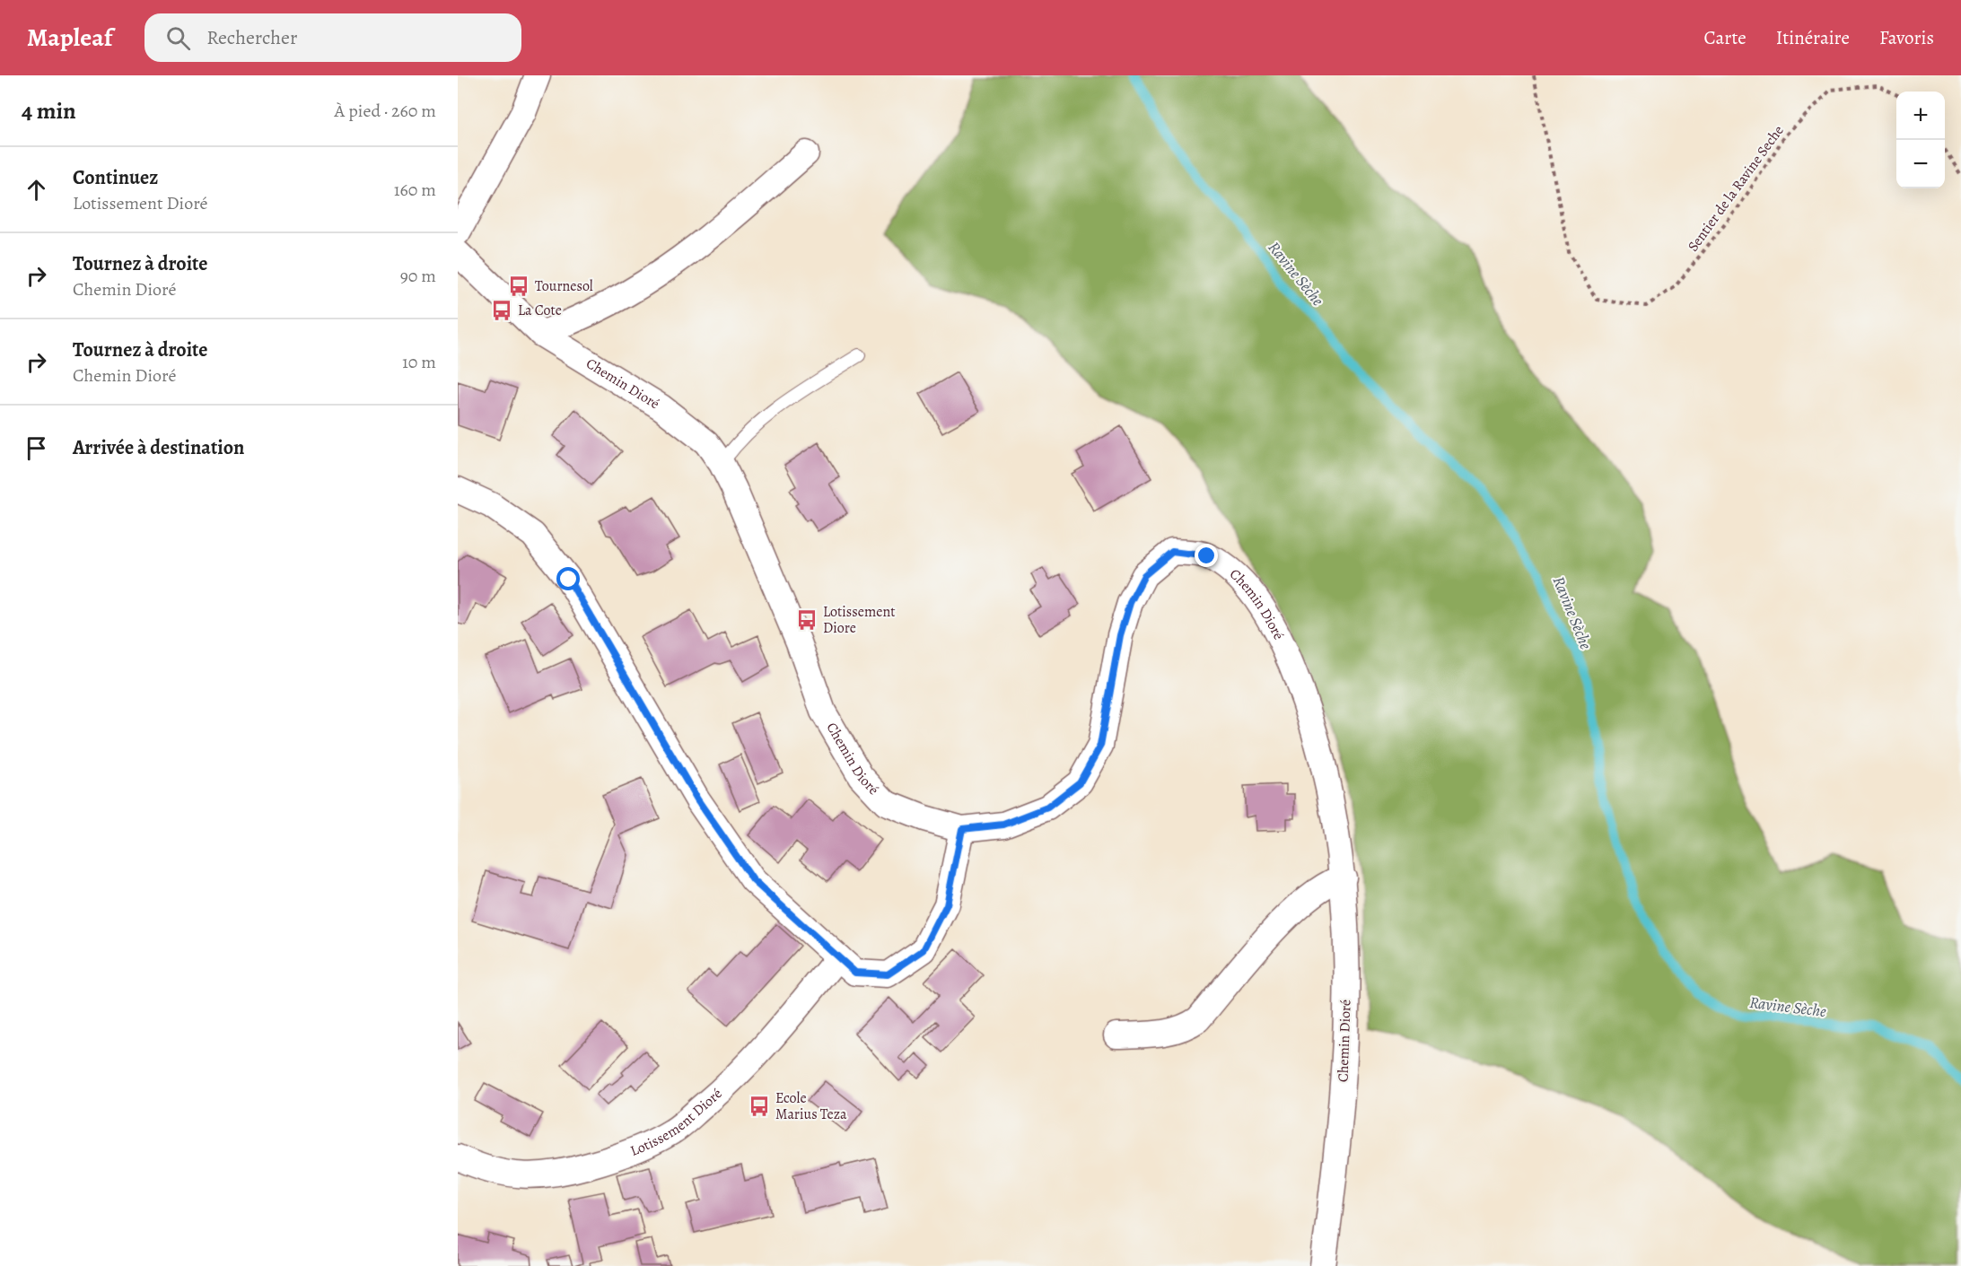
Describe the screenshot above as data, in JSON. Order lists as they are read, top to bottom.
{
  "streets": {
    "street": ["Chemin Dioré", "Lotissement Dioré"],
    "path": ["Sentier de la Ravine Seche"]
  },
  "water": ["Ravine Sèche"],
  "places": {
    "bus stop": [
      "Tournesol",
      "La Cote",
      "Lotissement Diore",
      "Ecole Marius Teza"
    ]
  },
  "page": {
    "header": "Mapleaf",
    "search": "Rechercher",
    "nav": ["Carte", "Itinéraire", "Favoris"],
    "heading": ["4 min", "À pied · 260 m"],
    "map_buttons": ["+", "−"],
    "list": [
      ["Continuez", "Lotissement Dioré", "160 m"],
      ["Tournez à droite", "Chemin Dioré", "90 m"],
      ["Tournez à droite", "Chemin Dioré", "10 m"],
      "Arrivée à destination"
    ]
  }
}
